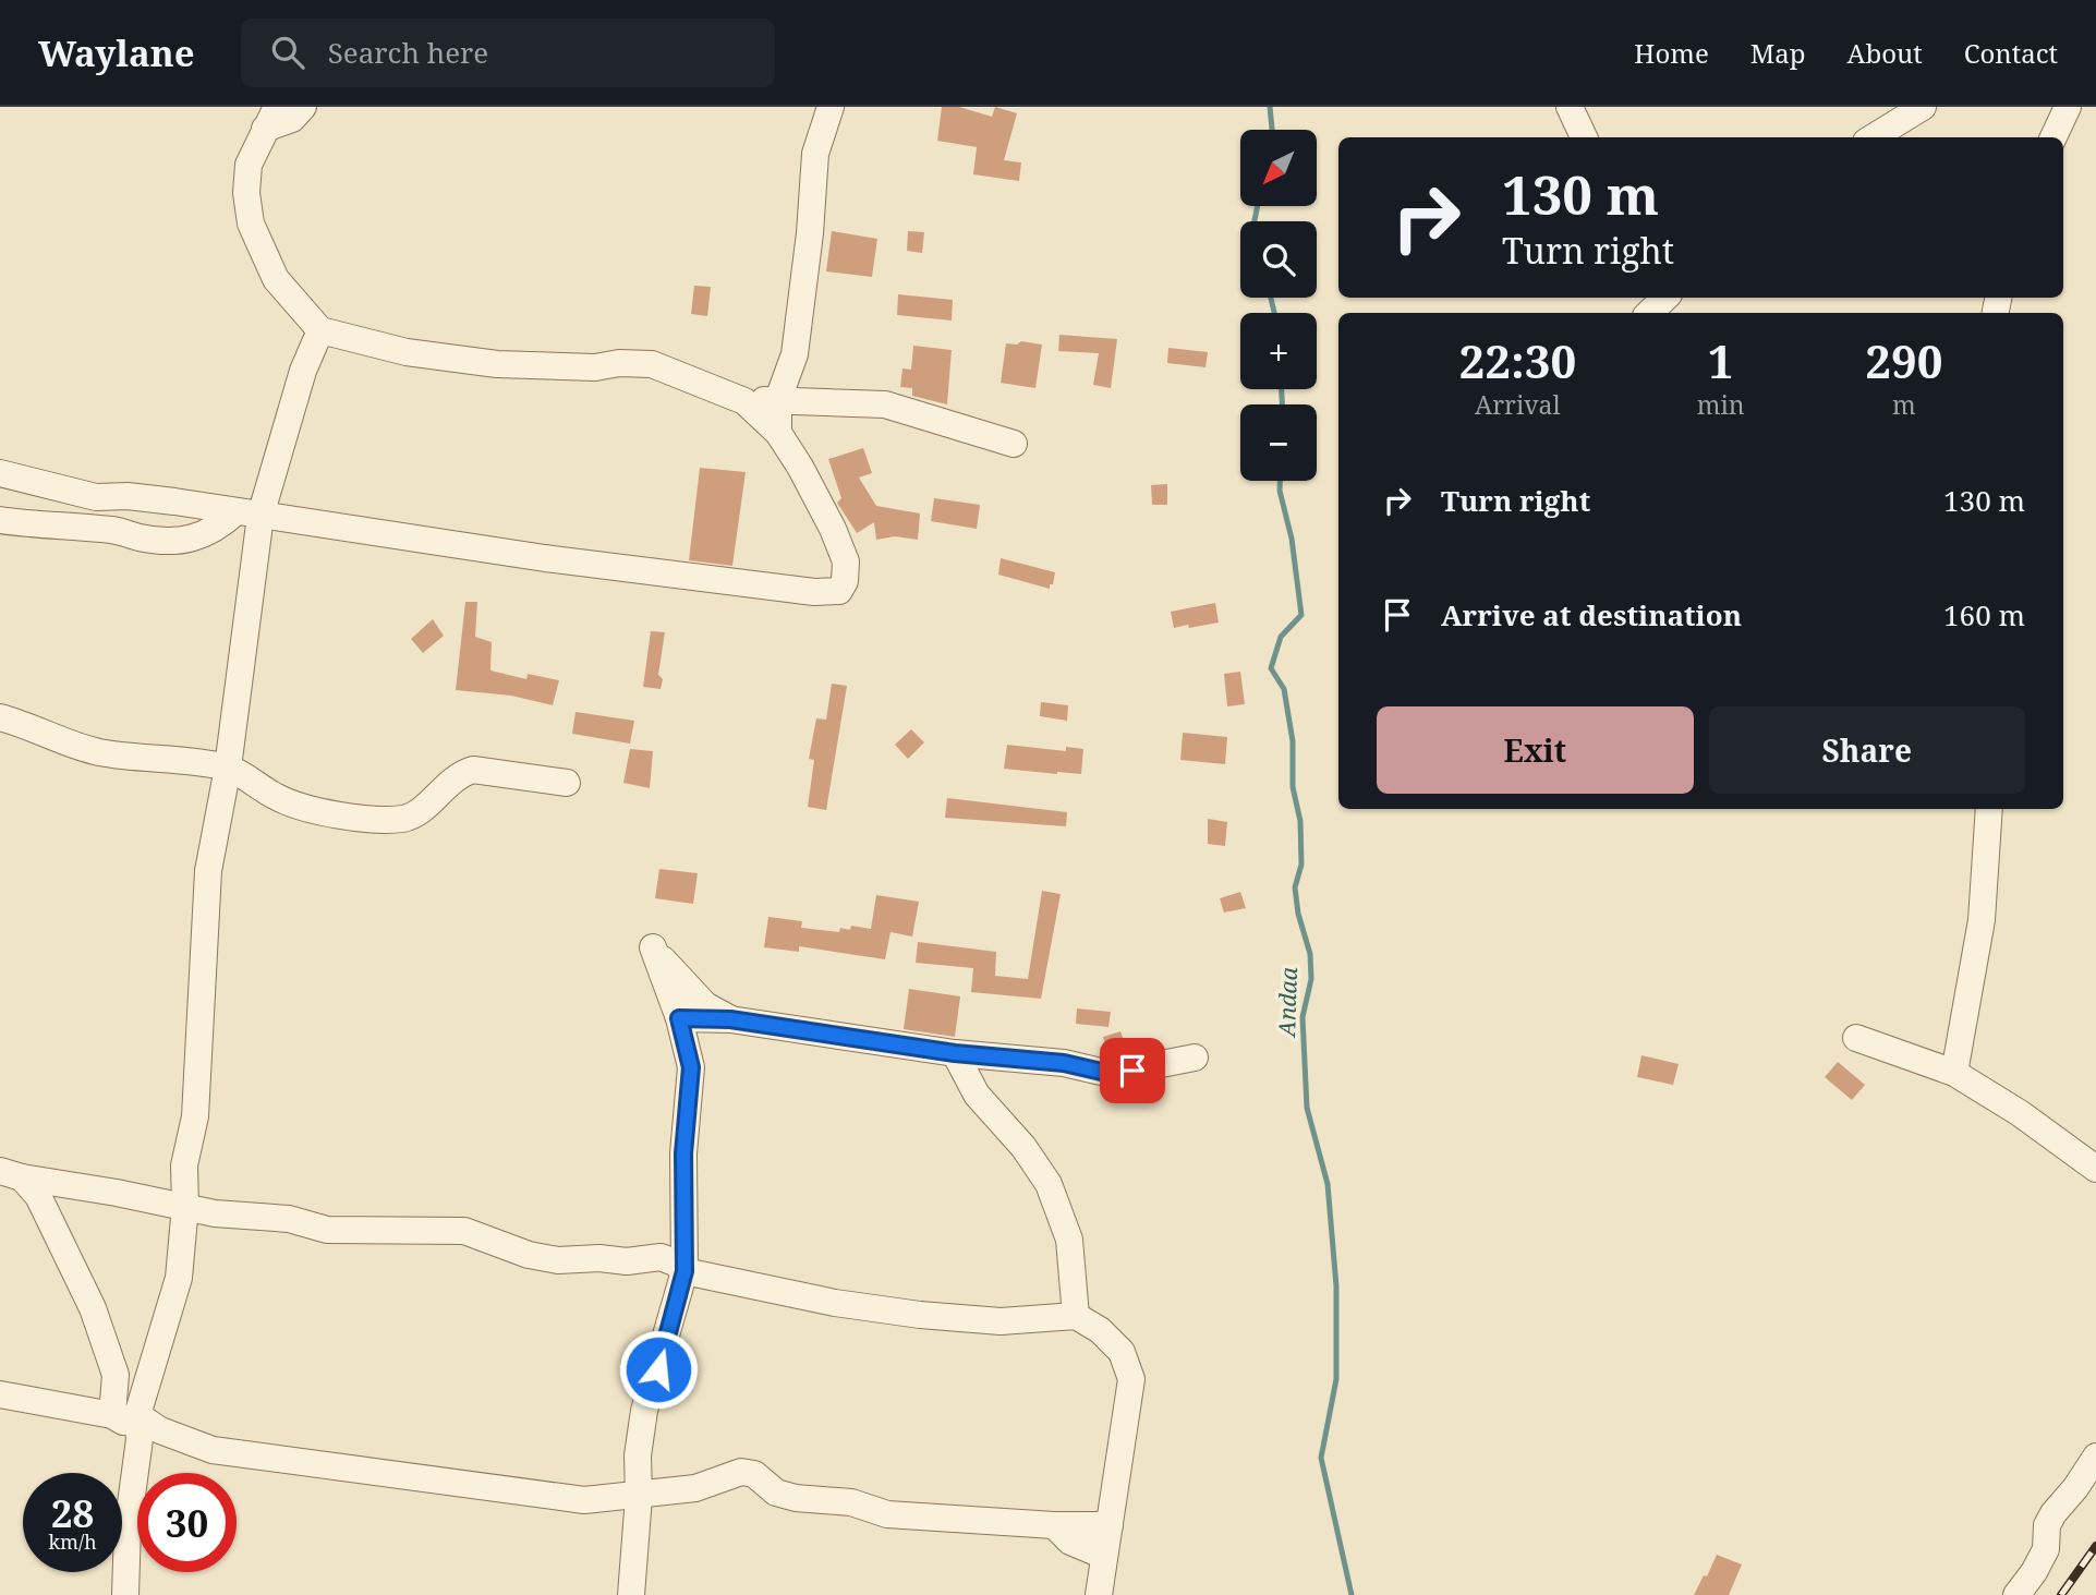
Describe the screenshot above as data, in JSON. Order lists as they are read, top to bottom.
{
  "water": ["Andaa"],
  "north": "bottom left",
  "page": {
    "header": "Waylane",
    "search": "Search here",
    "nav": [
      "Home",
      "Map",
      "About",
      "Contact"
    ],
    "map_buttons": ["+", "−"],
    "turn": ["130 m", "Turn right"],
    "eta": [
      "22:30",
      "Arrival",
      "1",
      "min",
      "290",
      "m"
    ],
    "list": [
      {
        "name": "Turn right",
        "value": "130 m"
      },
      {
        "name": "Arrive at destination",
        "value": "160 m"
      }
    ],
    "buttons": ["Exit", "Share"],
    "speed": "28 km/h",
    "limit": "30"
  }
}
